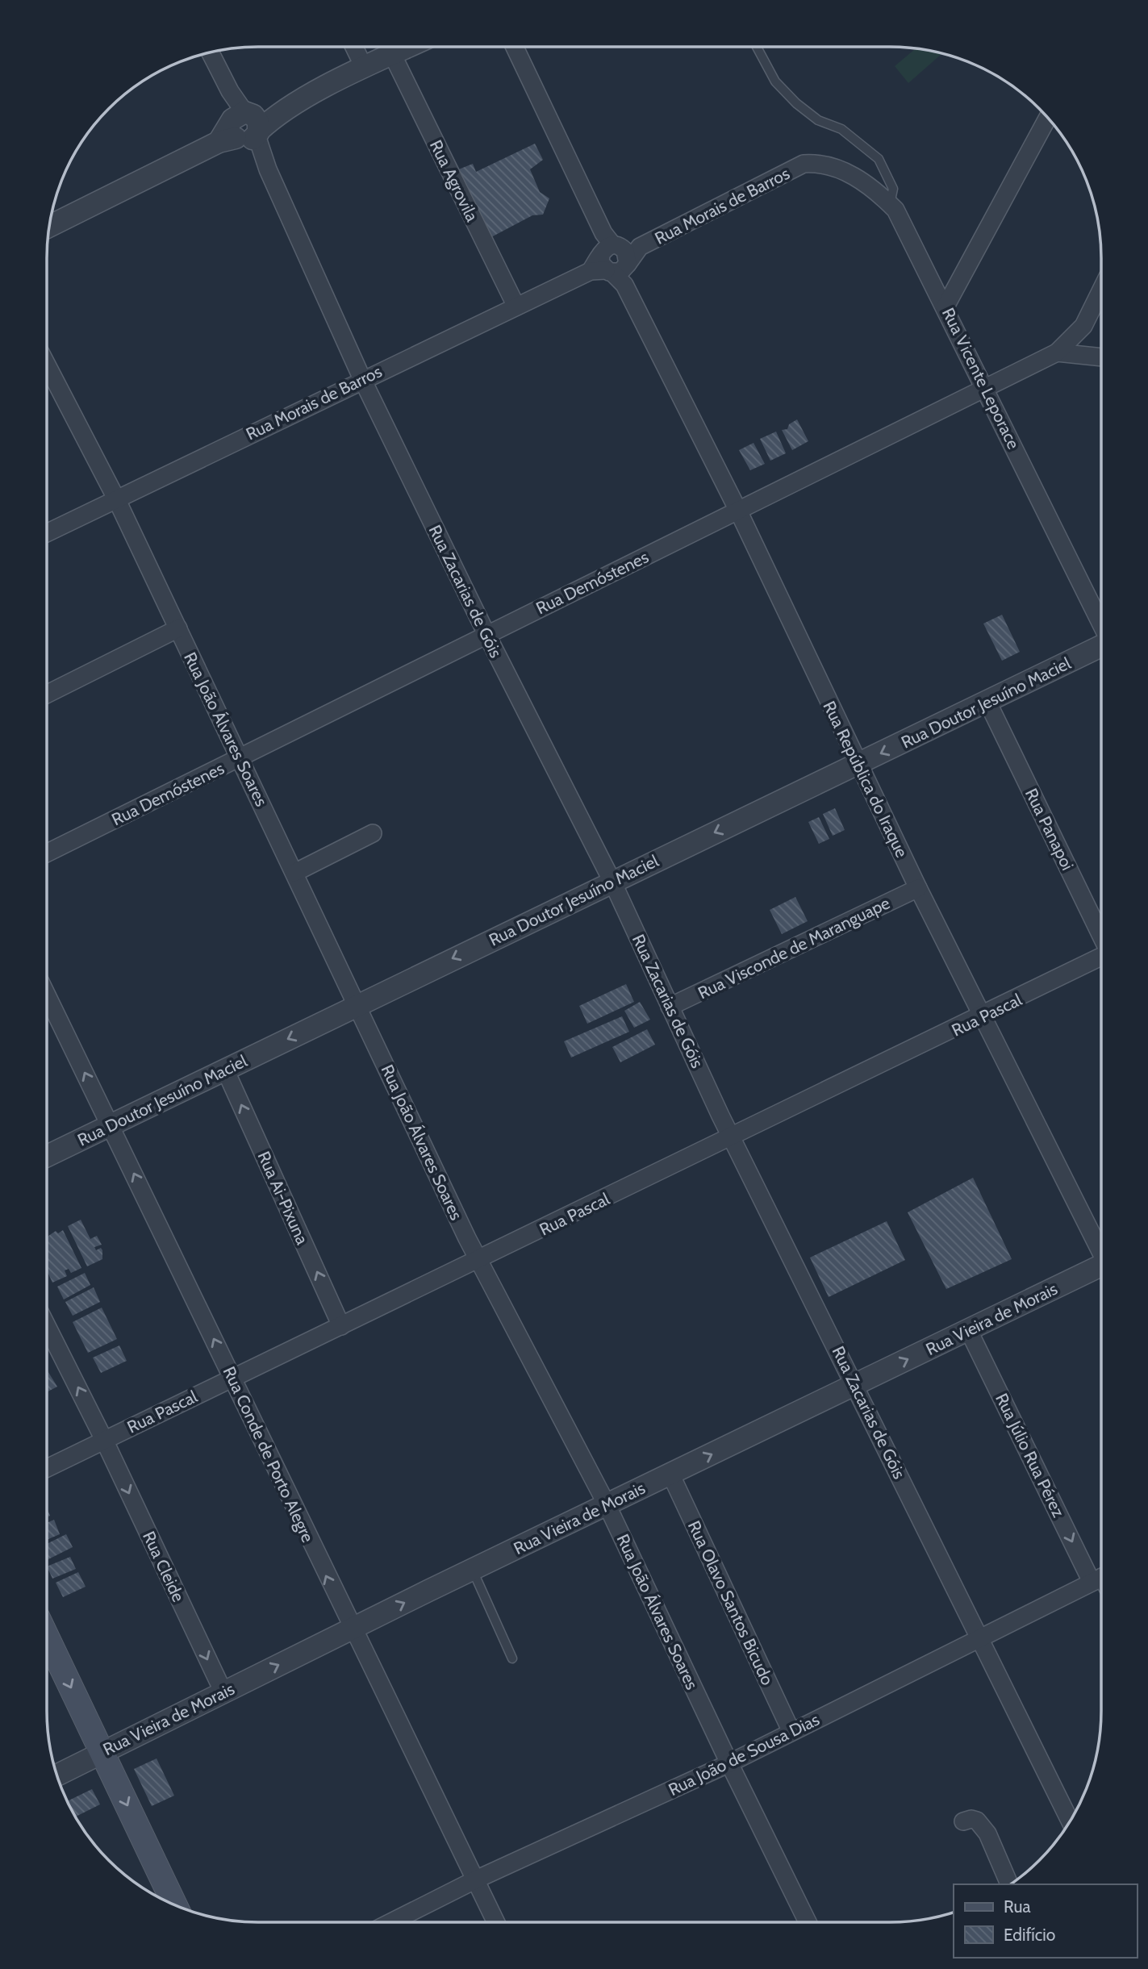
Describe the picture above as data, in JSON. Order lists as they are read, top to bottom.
{
  "streets": {
    "street": [
      "Rua Agrovila",
      "Rua Morais de Barros",
      "Rua Vicente Leporace",
      "Rua Demóstenes",
      "Rua Zacarias de Góis",
      "Rua Doutor Jesuíno Maciel",
      "Rua João Álvares Soares",
      "Rua República do Iraque",
      "Rua Panapoi",
      "Rua Visconde de Maranguape",
      "Rua Pascal",
      "Rua Ai-Pixuna",
      "Rua Vieira de Morais",
      "Rua Conde de Porto Alegre",
      "Rua Júlio Rua Pérez",
      "Rua Cleide",
      "Rua Olavo Santos Bicudo",
      "Rua João de Sousa Dias"
    ]
  },
  "crossings": [
    ["Rua Agrovila", "Rua Morais de Barros"],
    ["Rua Morais de Barros", "Rua Vicente Leporace"],
    ["Rua Morais de Barros", "Rua Zacarias de Góis"],
    ["Rua Morais de Barros", "Rua João Álvares Soares"],
    ["Rua Morais de Barros", "Rua República do Iraque"],
    ["Rua Vicente Leporace", "Rua Demóstenes"],
    ["Rua Demóstenes", "Rua Zacarias de Góis"],
    ["Rua Demóstenes", "Rua João Álvares Soares"],
    ["Rua Demóstenes", "Rua República do Iraque"],
    ["Rua Zacarias de Góis", "Rua Doutor Jesuíno Maciel"],
    ["Rua Zacarias de Góis", "Rua Visconde de Maranguape"],
    ["Rua Zacarias de Góis", "Rua Pascal"],
    ["Rua Zacarias de Góis", "Rua Vieira de Morais"],
    ["Rua Zacarias de Góis", "Rua João de Sousa Dias"],
    ["Rua Doutor Jesuíno Maciel", "Rua João Álvares Soares"],
    ["Rua Doutor Jesuíno Maciel", "Rua República do Iraque"],
    ["Rua Doutor Jesuíno Maciel", "Rua Panapoi"],
    ["Rua Doutor Jesuíno Maciel", "Rua Ai-Pixuna"],
    ["Rua Doutor Jesuíno Maciel", "Rua Conde de Porto Alegre"],
    ["Rua João Álvares Soares", "Rua Pascal"],
    ["Rua João Álvares Soares", "Rua Vieira de Morais"],
    ["Rua João Álvares Soares", "Rua João de Sousa Dias"],
    ["Rua República do Iraque", "Rua Visconde de Maranguape"],
    ["Rua República do Iraque", "Rua Pascal"],
    ["Rua Pascal", "Rua Ai-Pixuna"],
    ["Rua Pascal", "Rua Conde de Porto Alegre"],
    ["Rua Pascal", "Rua Cleide"],
    ["Rua Vieira de Morais", "Rua Conde de Porto Alegre"],
    ["Rua Vieira de Morais", "Rua Júlio Rua Pérez"],
    ["Rua Vieira de Morais", "Rua Cleide"],
    ["Rua Vieira de Morais", "Rua Olavo Santos Bicudo"],
    ["Rua Conde de Porto Alegre", "Rua João de Sousa Dias"],
    ["Rua Júlio Rua Pérez", "Rua João de Sousa Dias"],
    ["Rua Olavo Santos Bicudo", "Rua João de Sousa Dias"]
  ],
  "one_way": [
    "Rua Doutor Jesuíno Maciel",
    "Rua Ai-Pixuna",
    "Rua Vieira de Morais",
    "Rua Conde de Porto Alegre",
    "Rua Júlio Rua Pérez"
  ],
  "legend": ["Rua", "Edifício"]
}
